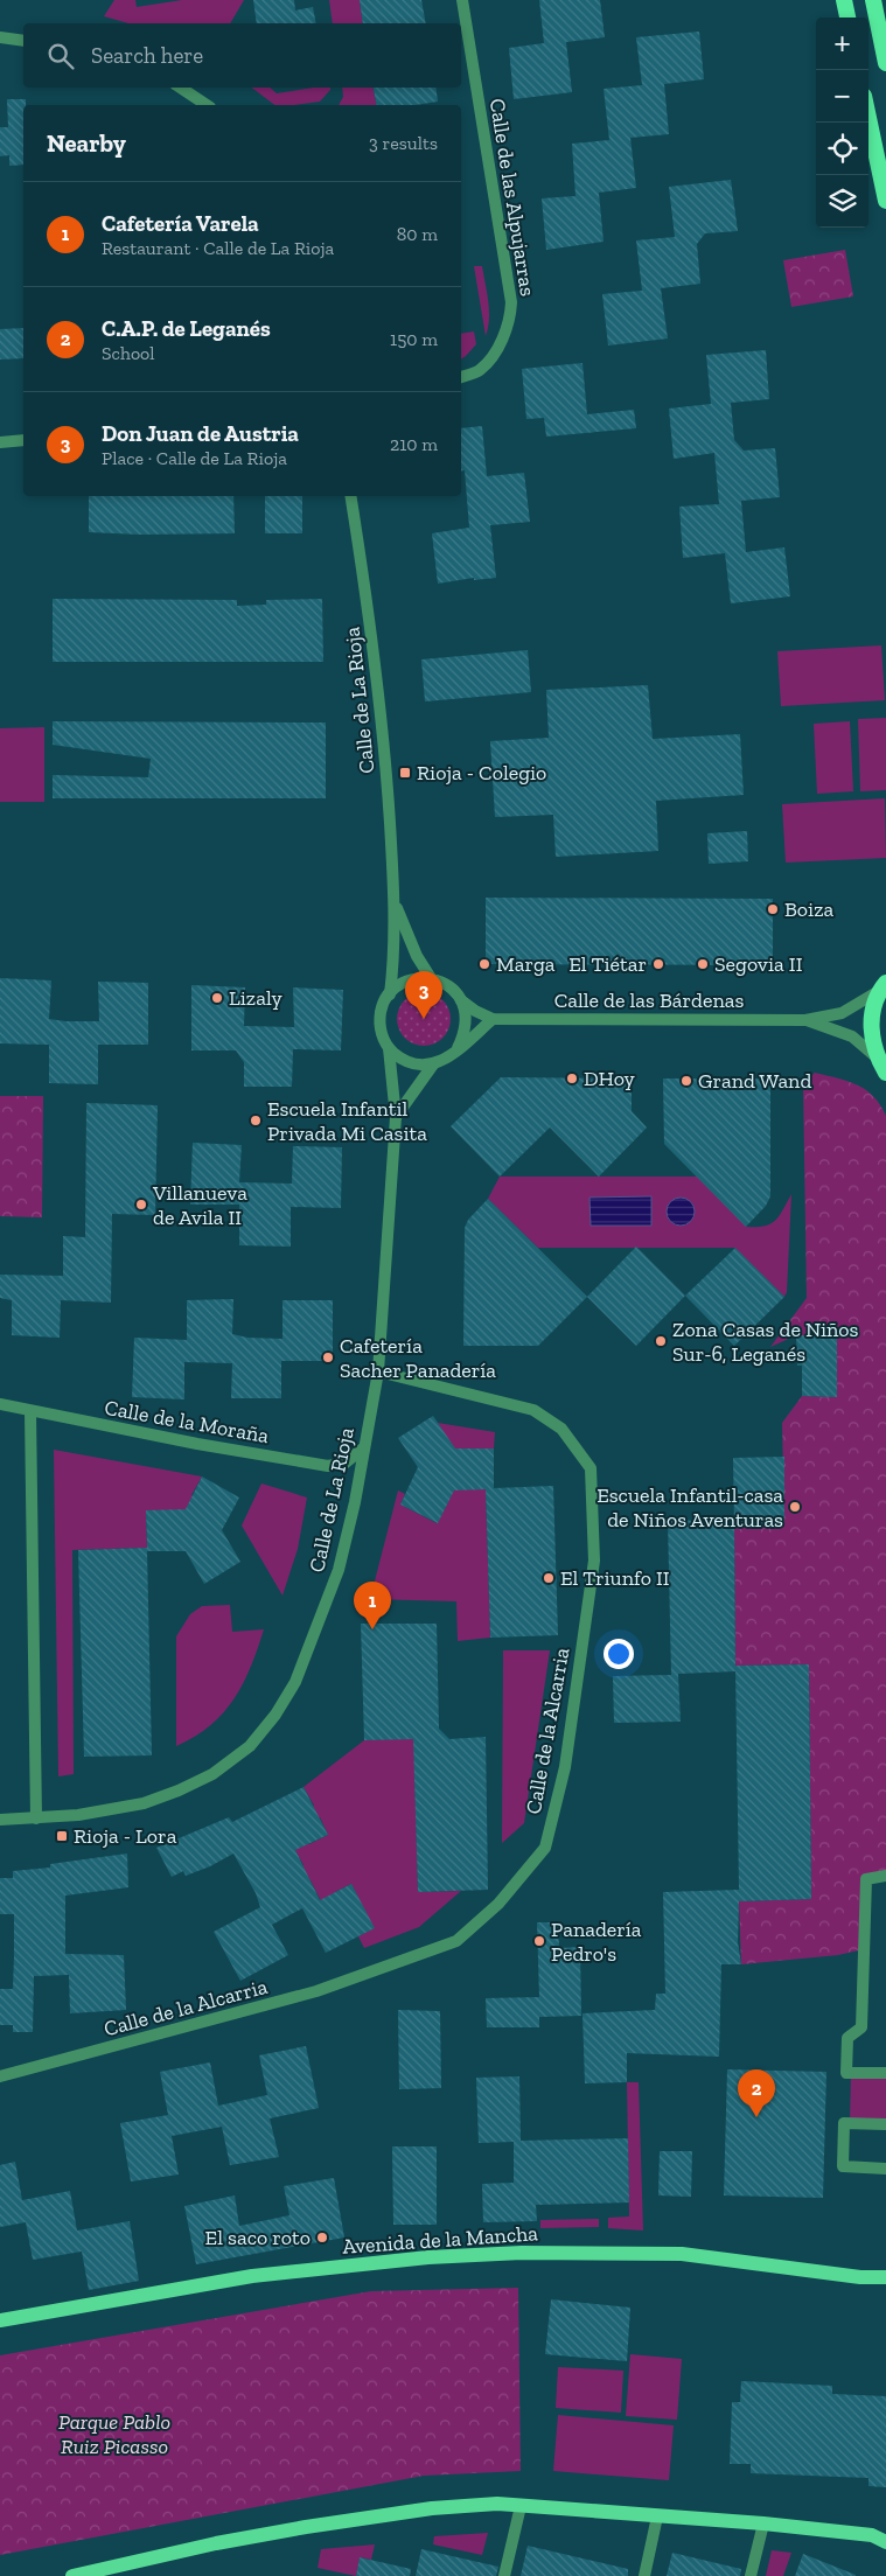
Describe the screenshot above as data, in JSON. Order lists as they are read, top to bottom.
{
  "streets": {
    "main road": ["Avenida de la Mancha"],
    "street": [
      "Calle de las Alpujarras",
      "Calle de La Rioja",
      "Calle de las Bárdenas",
      "Calle de la Moraña",
      "Calle de la Alcarria"
    ]
  },
  "crossings": [
    ["Calle de La Rioja", "Calle de las Bárdenas"],
    ["Calle de La Rioja", "Calle de la Moraña"],
    ["Calle de La Rioja", "Calle de la Alcarria"]
  ],
  "parks": ["Parque Pablo Ruiz Picasso"],
  "places": {
    "transit": ["Rioja - Colegio", "Rioja - Lora"],
    "other": [
      "Boiza",
      "Marga",
      "El Tiétar",
      "Segovia II",
      "Lizaly",
      "DHoy",
      "Grand Wand",
      "Escuela Infantil Privada Mi Casita",
      "Villanueva de Avila II",
      "Zona Casas de Niños Sur-6, Leganés",
      "Cafetería Sacher Panadería",
      "Escuela Infantil-casa de Niños Aventuras",
      "El Triunfo II",
      "Panadería Pedro's",
      "El saco roto"
    ]
  },
  "page": {
    "map_buttons": ["+", "−"],
    "search": "Search here",
    "heading": ["Nearby", "3 results"],
    "list": [
      {
        "mark": "1",
        "name": "Cafetería Varela",
        "note": "Restaurant · Calle de La Rioja",
        "value": "80 m"
      },
      {
        "mark": "2",
        "name": "C.A.P. de Leganés",
        "note": "School",
        "value": "150 m"
      },
      {
        "mark": "3",
        "name": "Don Juan de Austria",
        "note": "Place · Calle de La Rioja",
        "value": "210 m"
      }
    ],
    "pins": ["3", "1", "2"]
  }
}
